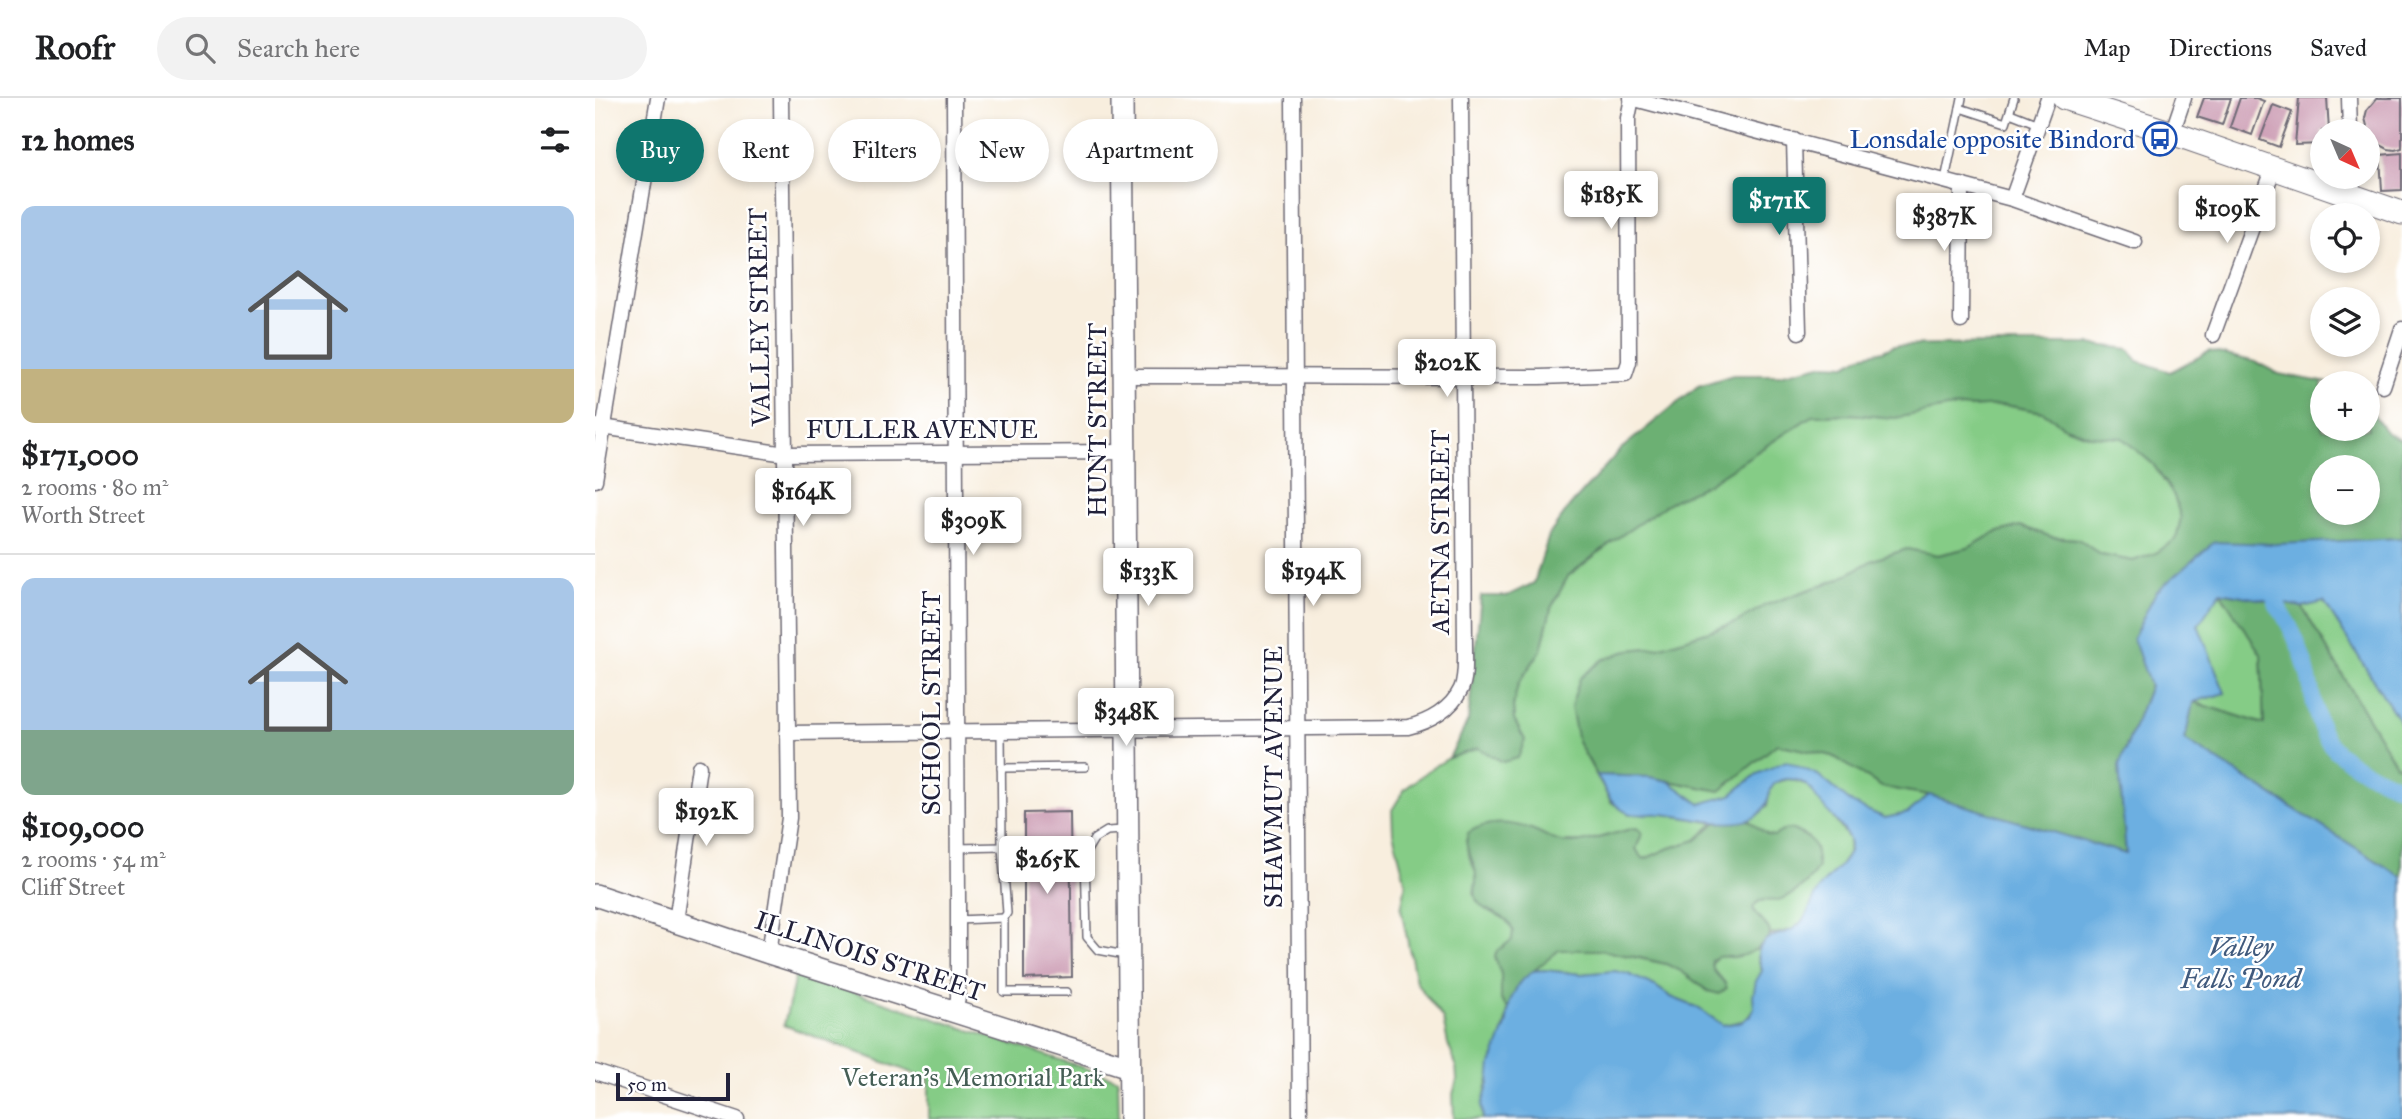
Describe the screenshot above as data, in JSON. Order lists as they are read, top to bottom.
{
  "streets": {
    "main road": ["HUNT STREET", "ILLINOIS STREET"],
    "street": [
      "VALLEY STREET",
      "FULLER AVENUE",
      "AETNA STREET",
      "SCHOOL STREET",
      "SHAWMUT AVENUE"
    ]
  },
  "crossings": [
    ["VALLEY STREET", "FULLER AVENUE"],
    ["VALLEY STREET", "ILLINOIS STREET"],
    ["HUNT STREET", "FULLER AVENUE"],
    ["HUNT STREET", "ILLINOIS STREET"],
    ["FULLER AVENUE", "SCHOOL STREET"],
    ["AETNA STREET", "SHAWMUT AVENUE"],
    ["SCHOOL STREET", "ILLINOIS STREET"]
  ],
  "water": ["Valley Falls Pond"],
  "parks": ["Veteran's Memorial Park"],
  "places": {
    "bus stop": ["Lonsdale opposite Bindord"]
  },
  "scale_bar": "50 m",
  "north": "bottom right",
  "page": {
    "header": "Roofr",
    "search": "Search here",
    "nav": ["Map", "Directions", "Saved"],
    "heading": "12 homes",
    "map_buttons": ["+", "−"],
    "chip": [
      "Buy",
      "Rent",
      "Filters",
      "New",
      "Apartment"
    ],
    "price": [
      "$185K",
      "$171K",
      "$109K",
      "$387K",
      "$202K",
      "$164K",
      "$309K",
      "$133K",
      "$194K",
      "$348K",
      "$192K",
      "$265K"
    ],
    "list": [
      {
        "name": "$171,000",
        "note": "2 rooms · 80 m² · Worth Street"
      },
      {
        "name": "$109,000",
        "note": "2 rooms · 54 m² · Cliff Street"
      }
    ],
    "scale": "50 m"
  }
}
